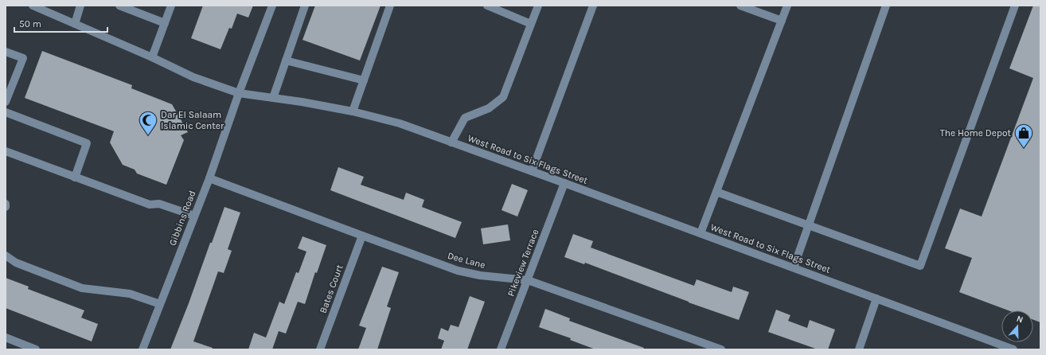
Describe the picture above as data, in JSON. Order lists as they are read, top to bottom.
{
  "streets": {
    "street": [
      "West Road to Six Flags Street",
      "Gibbins Road",
      "Dee Lane",
      "Pikeview Terrace",
      "Bates Court"
    ]
  },
  "crossings": [
    ["West Road to Six Flags Street", "Gibbins Road"],
    ["West Road to Six Flags Street", "Pikeview Terrace"],
    ["Gibbins Road", "Dee Lane"],
    ["Dee Lane", "Pikeview Terrace"],
    ["Dee Lane", "Bates Court"]
  ],
  "places": {
    "mosque": ["Dar El Salaam Islamic Center"],
    "shop": ["The Home Depot"]
  },
  "scale_bar": "50 m",
  "north": "top"
}
